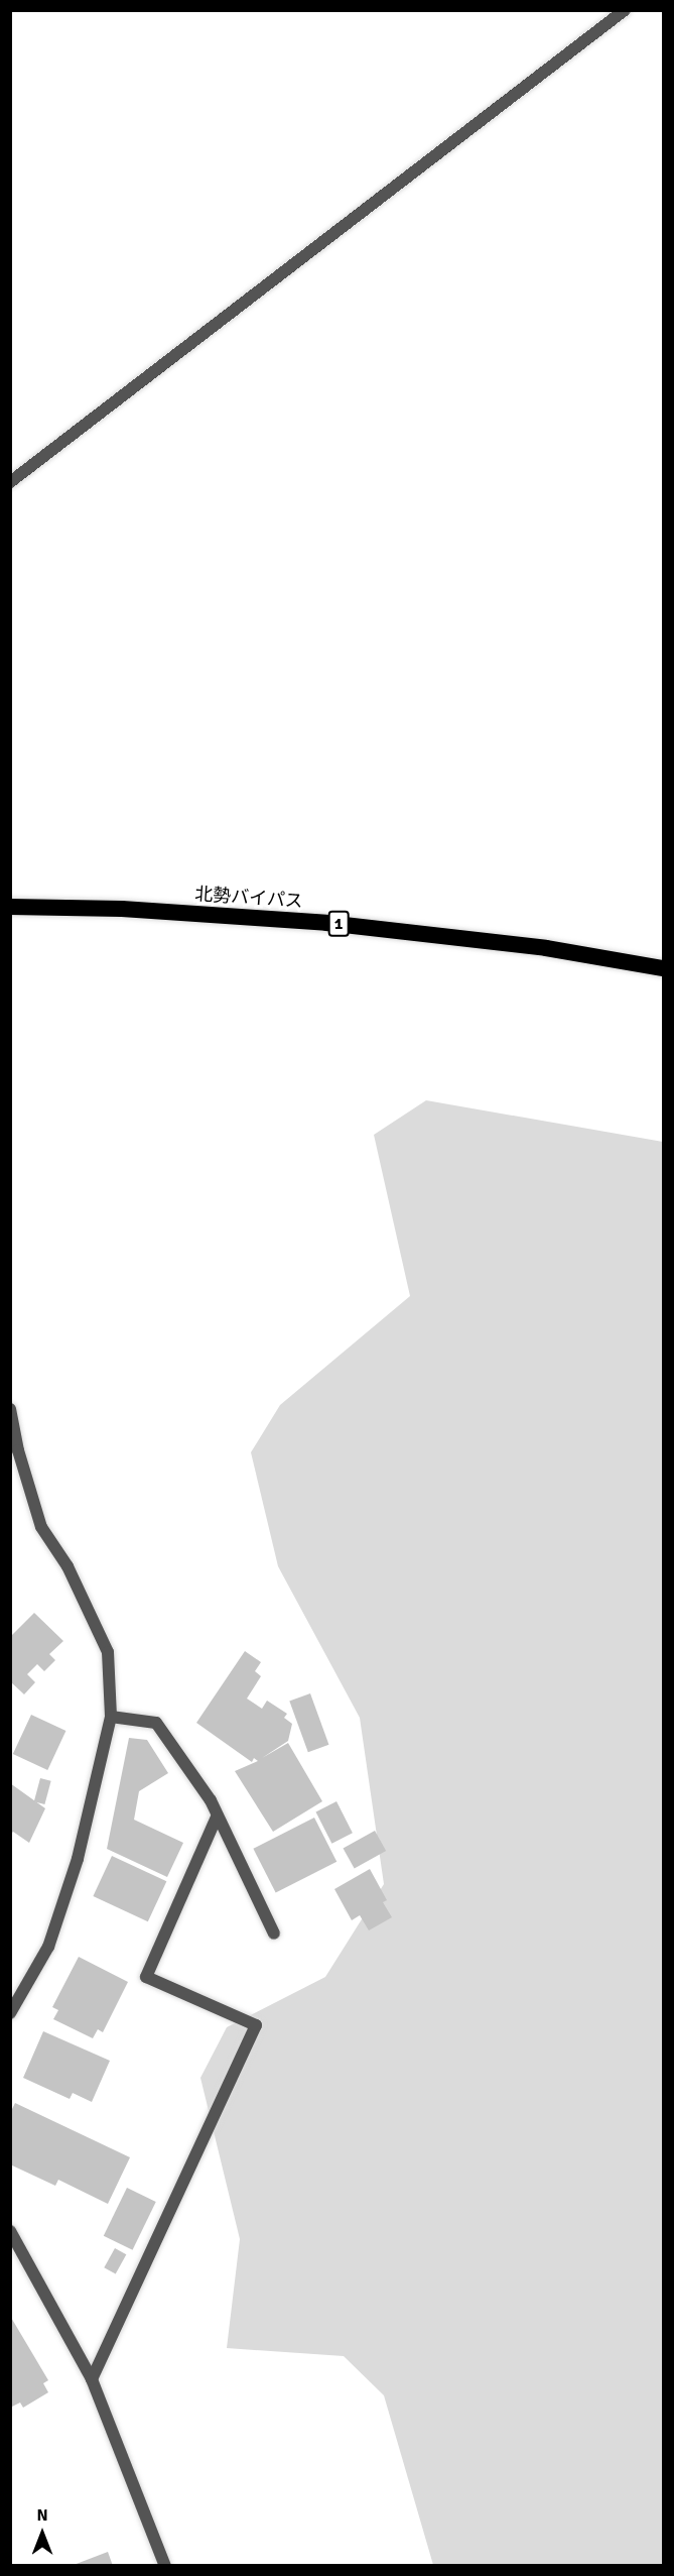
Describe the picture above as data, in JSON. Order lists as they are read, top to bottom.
{
  "streets": {
    "highway": ["北勢バイパス", "1"]
  },
  "north": "top"
}
